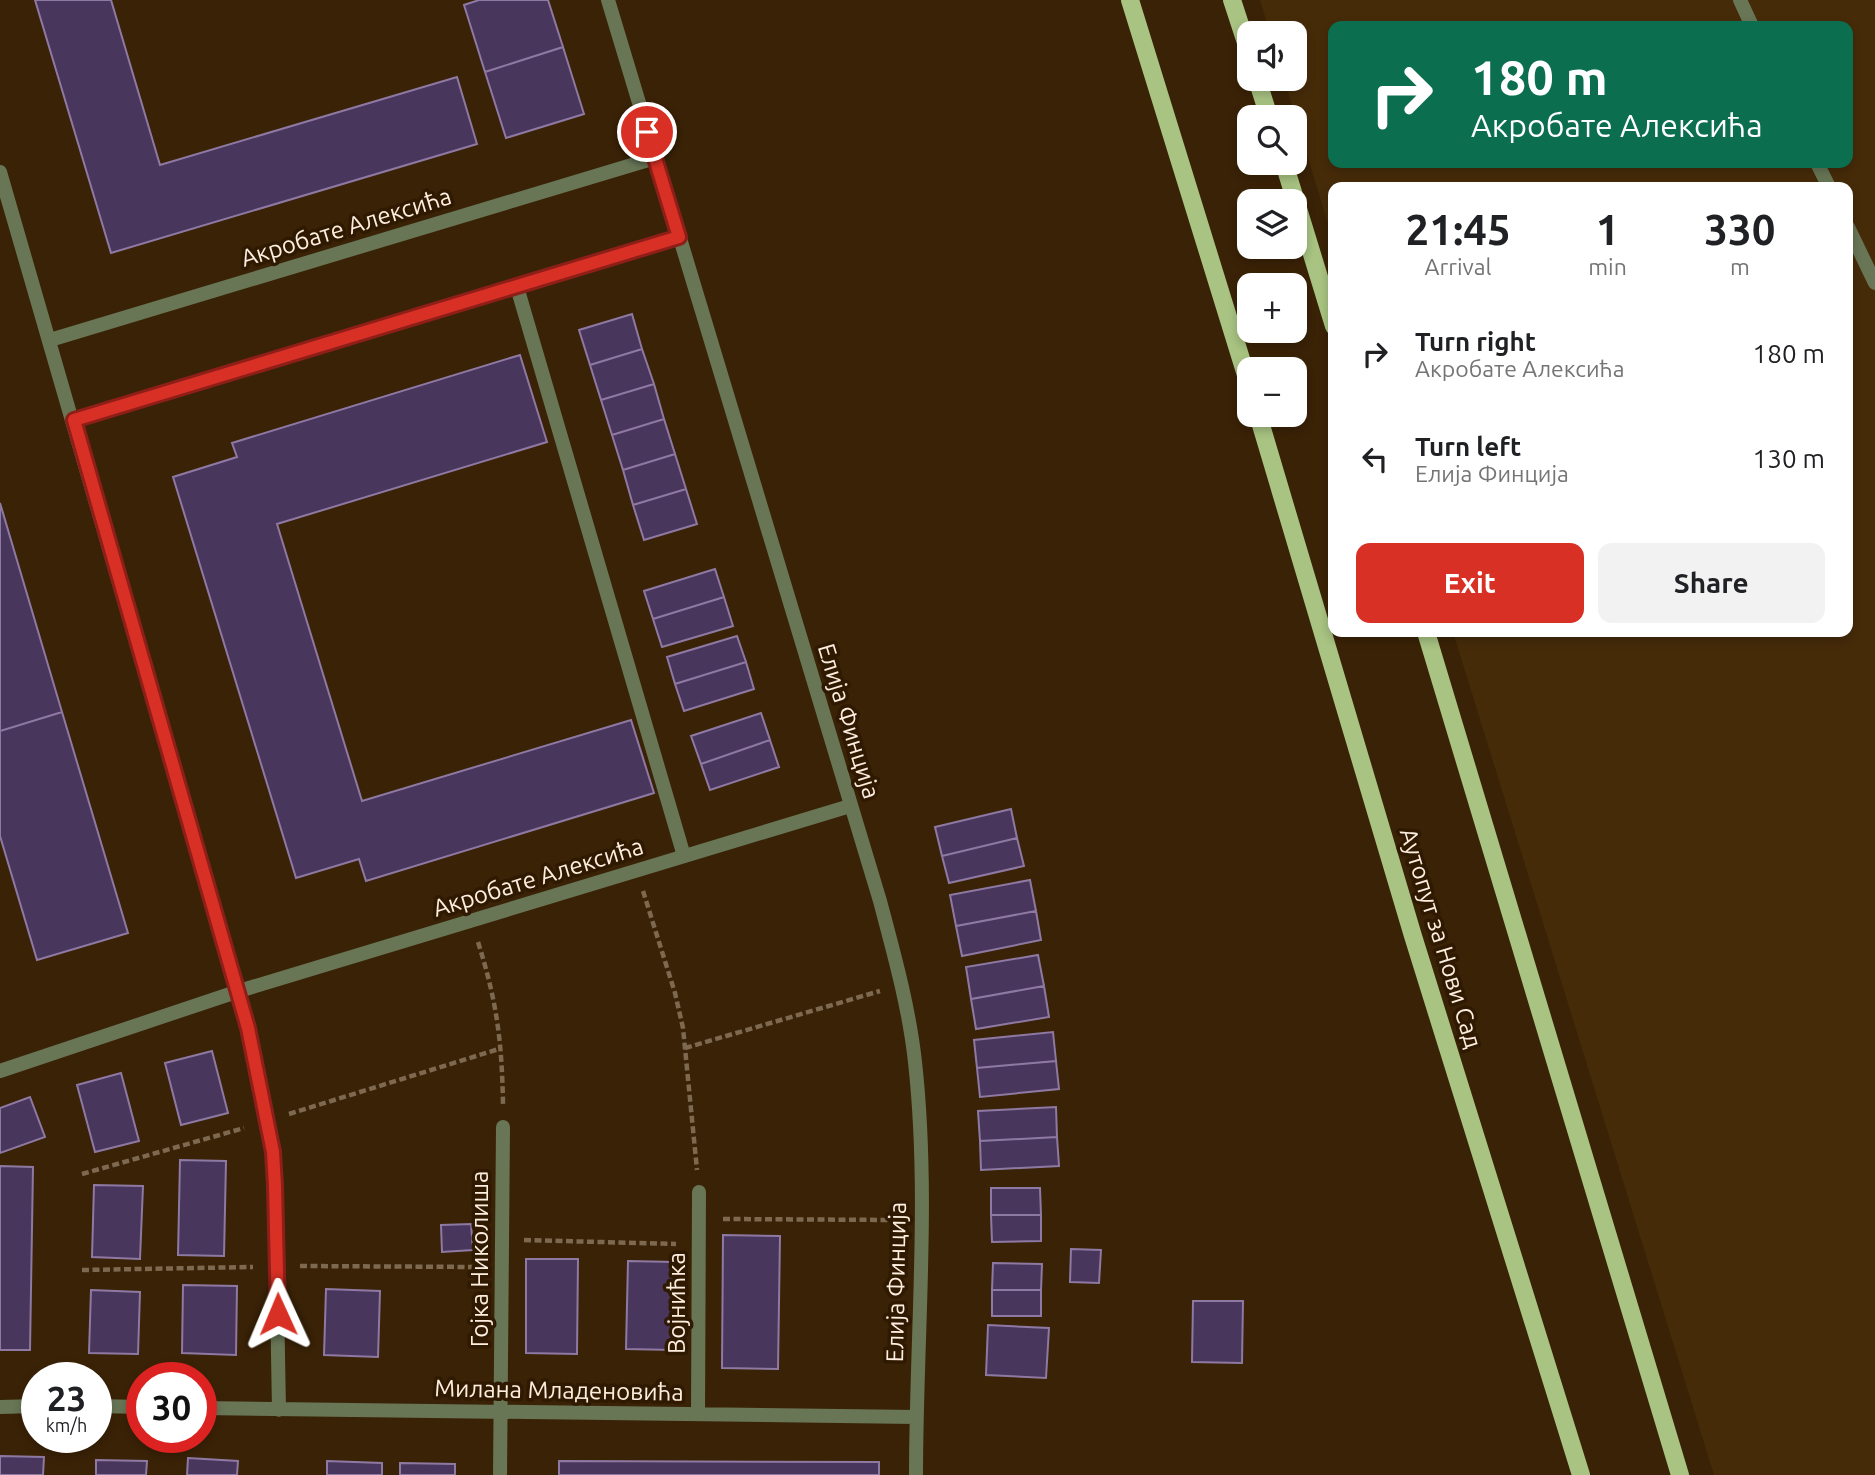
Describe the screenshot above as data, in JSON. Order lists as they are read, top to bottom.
{
  "streets": {
    "main road": ["Аутопут за Нови Сад"],
    "street": [
      "Акробате Алексића",
      "Елија Финција",
      "Гојка Николиша",
      "Војнићка",
      "Милана Младеновића"
    ]
  },
  "crossings": [
    ["Акробате Алексића", "Елија Финција"],
    ["Елија Финција", "Милана Младеновића"],
    ["Гојка Николиша", "Милана Младеновића"],
    ["Војнићка", "Милана Младеновића"]
  ],
  "page": {
    "map_buttons": ["+", "−"],
    "turn": ["180 m", "Акробате Алексића"],
    "eta": [
      "21:45",
      "Arrival",
      "1",
      "min",
      "330",
      "m"
    ],
    "list": [
      {
        "name": "Turn right",
        "note": "Акробате Алексића",
        "value": "180 m"
      },
      {
        "name": "Turn left",
        "note": "Елија Финција",
        "value": "130 m"
      }
    ],
    "buttons": ["Exit", "Share"],
    "speed": "23 km/h",
    "limit": "30"
  }
}
